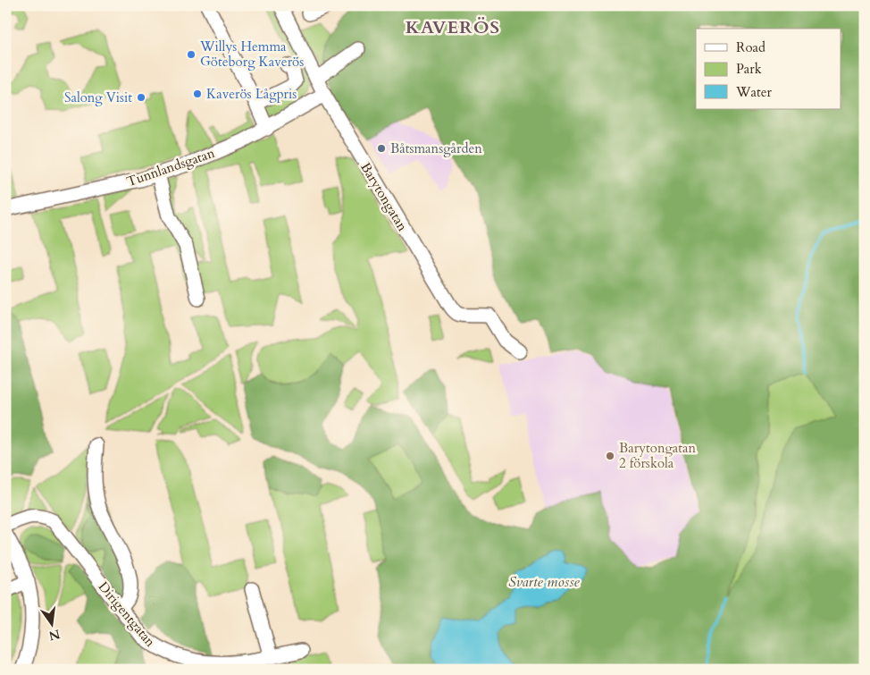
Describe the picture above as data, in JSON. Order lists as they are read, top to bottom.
{
  "streets": {
    "street": ["Tunnlandsgatan", "Barytongatan", "Dirigentgatan"]
  },
  "crossings": [
    ["Tunnlandsgatan", "Barytongatan"]
  ],
  "districts": ["KAVERÖS"],
  "water": ["Svarte mosse"],
  "places": [
    "Willys Hemma Göteborg Kaverös",
    "Kaverös Lågpris",
    "Salong Visit",
    "Båtsmansgården",
    "Barytongatan 2 förskola"
  ],
  "legend": ["Road", "Park", "Water"],
  "north": "bottom"
}
